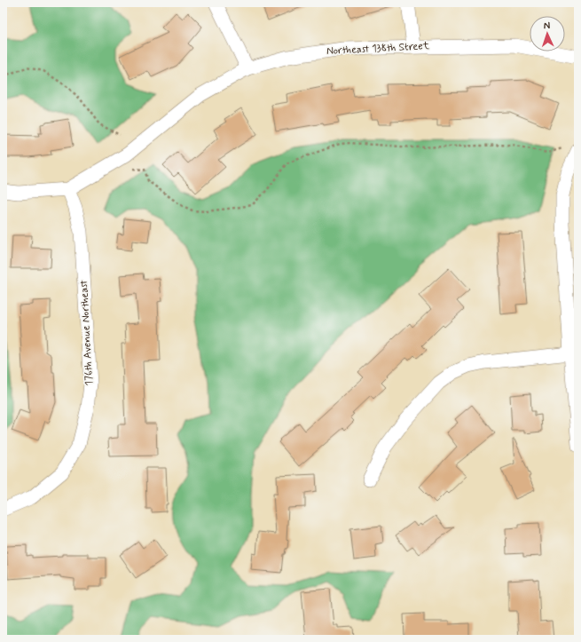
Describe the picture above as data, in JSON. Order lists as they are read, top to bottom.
{
  "streets": {
    "street": ["Northeast 138th Street", "176th Avenue Northeast"]
  },
  "crossings": [
    ["Northeast 138th Street", "176th Avenue Northeast"]
  ],
  "north": "top"
}
